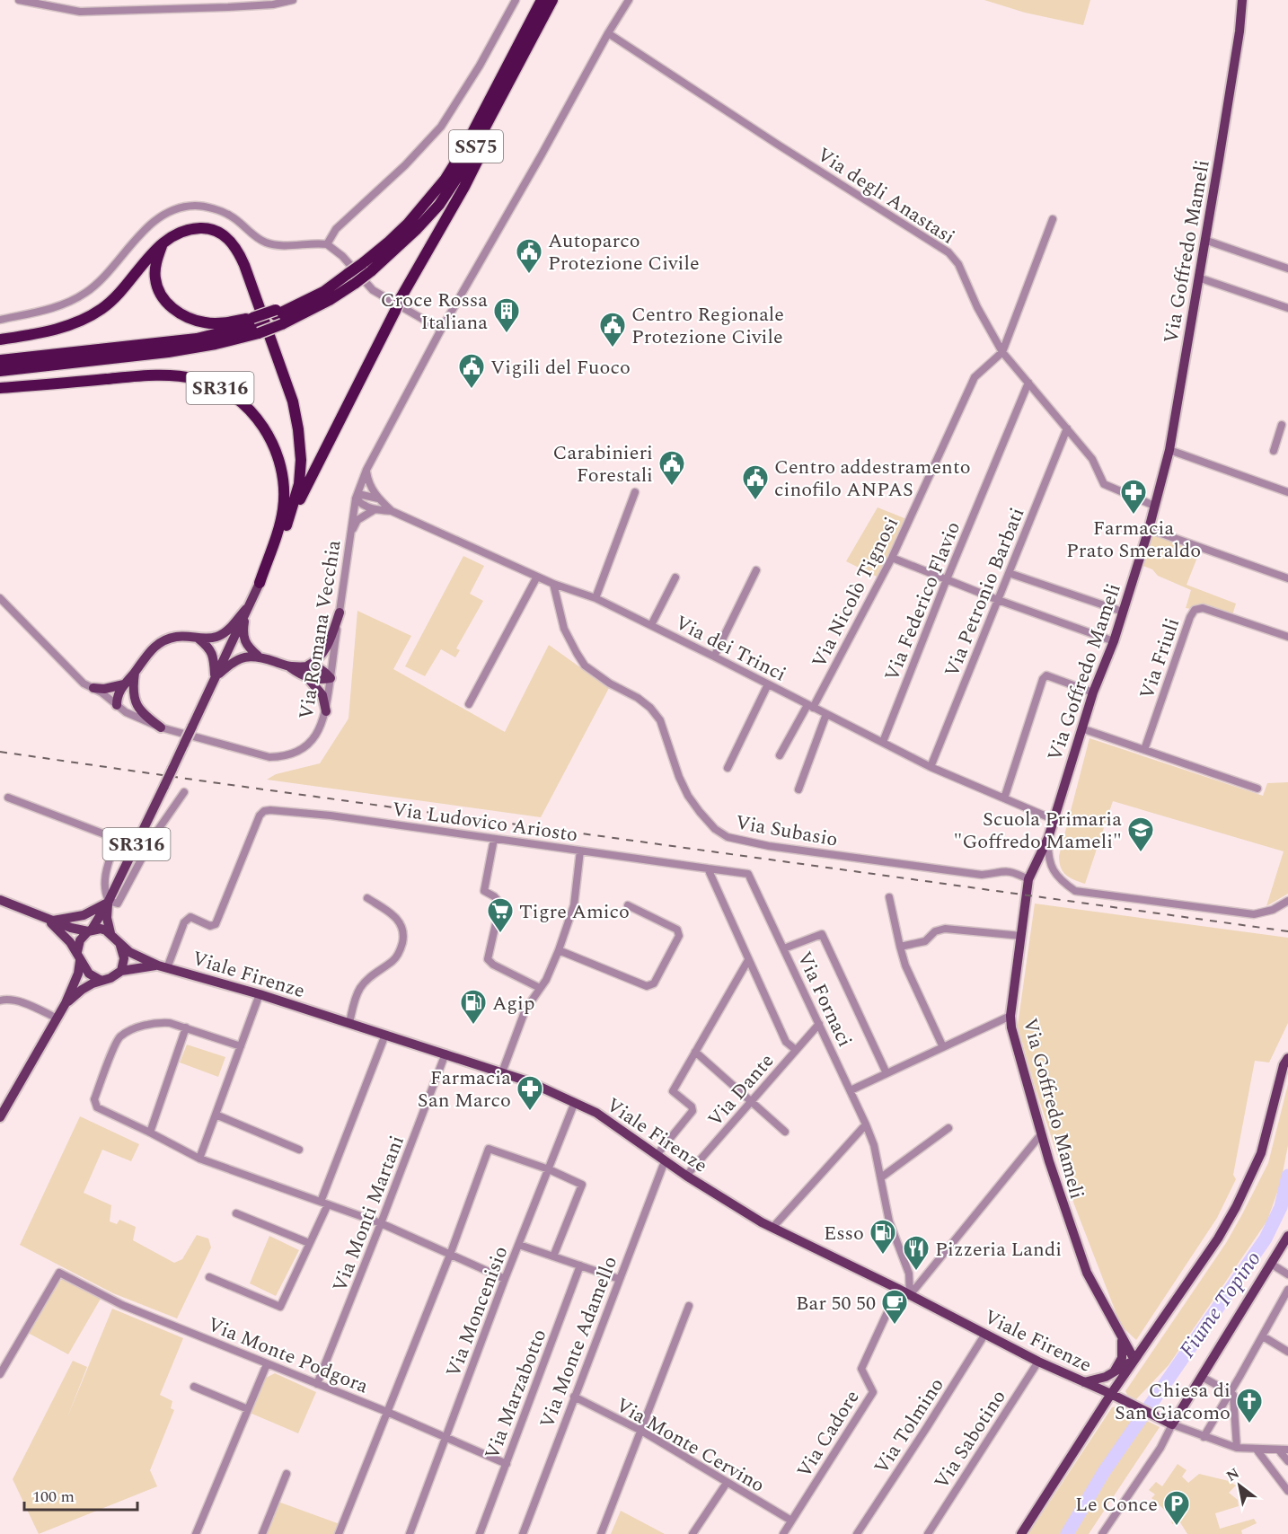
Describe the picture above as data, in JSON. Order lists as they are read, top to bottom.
{
  "streets": {
    "highway": ["SS75", "SR316"],
    "main road": ["Via Goffredo Mameli", "Viale Firenze"],
    "street": [
      "Via degli Anastasi",
      "Via Nicolò Tignosi",
      "Via Petronio Barbati",
      "Via Federico Flavio",
      "Via Romana Vecchia",
      "Via dei Trinci",
      "Via Friuli",
      "Via Ludovico Ariosto",
      "Via Subasio",
      "Via Fornaci",
      "Via Dante",
      "Via Monti Martani",
      "Via Moncenisio",
      "Via Monte Adamello",
      "Via Monte Podgora",
      "Via Marzabotto",
      "Via Tolmino",
      "Via Cadore",
      "Via Sabotino",
      "Via Monte Cervino"
    ]
  },
  "crossings": [
    ["SS75", "SR316"],
    ["Via degli Anastasi", "Via Goffredo Mameli"],
    ["Via degli Anastasi", "Via Nicolò Tignosi"],
    ["Via degli Anastasi", "Via Petronio Barbati"],
    ["Via degli Anastasi", "Via Federico Flavio"],
    ["Via degli Anastasi", "Via Romana Vecchia"],
    ["Via Goffredo Mameli", "Via dei Trinci"],
    ["Via Goffredo Mameli", "Via Subasio"],
    ["SR316", "Viale Firenze"],
    ["Via Nicolò Tignosi", "Via dei Trinci"],
    ["Via Petronio Barbati", "Via dei Trinci"],
    ["Via Federico Flavio", "Via dei Trinci"],
    ["Via Romana Vecchia", "Via dei Trinci"],
    ["Via dei Trinci", "Via Subasio"],
    ["Via Ludovico Ariosto", "Viale Firenze"],
    ["Via Ludovico Ariosto", "Via Fornaci"],
    ["Viale Firenze", "Via Fornaci"],
    ["Viale Firenze", "Via Dante"],
    ["Viale Firenze", "Via Monti Martani"],
    ["Viale Firenze", "Via Moncenisio"],
    ["Viale Firenze", "Via Monte Adamello"],
    ["Viale Firenze", "Via Tolmino"],
    ["Viale Firenze", "Via Cadore"],
    ["Viale Firenze", "Via Sabotino"],
    ["Via Fornaci", "Via Dante"],
    ["Via Monti Martani", "Via Monte Podgora"],
    ["Via Moncenisio", "Via Monte Podgora"],
    ["Via Monte Adamello", "Via Monte Cervino"],
    ["Via Monte Podgora", "Via Marzabotto"],
    ["Via Cadore", "Via Monte Cervino"]
  ],
  "water": ["Fiume Topino"],
  "places": {
    "public building": [
      "Autoparco Protezione Civile",
      "Centro Regionale Protezione Civile",
      "Vigili del Fuoco",
      "Carabinieri Forestali",
      "Centro addestramento cinofilo ANPAS"
    ],
    "building": ["Croce Rossa Italiana"],
    "pharmacy": ["Farmacia Prato Smeraldo", "Farmacia San Marco"],
    "school or university": ["Scuola Primaria \"Goffredo Mameli\""],
    "supermarket": ["Tigre Amico"],
    "fuel station": ["Agip", "Esso"],
    "restaurant": ["Pizzeria Landi"],
    "cafe": ["Bar 50 50"],
    "church": ["Chiesa di San Giacomo"],
    "parking": ["Le Conce"]
  },
  "scale_bar": "100 m",
  "north": "top left"
}
